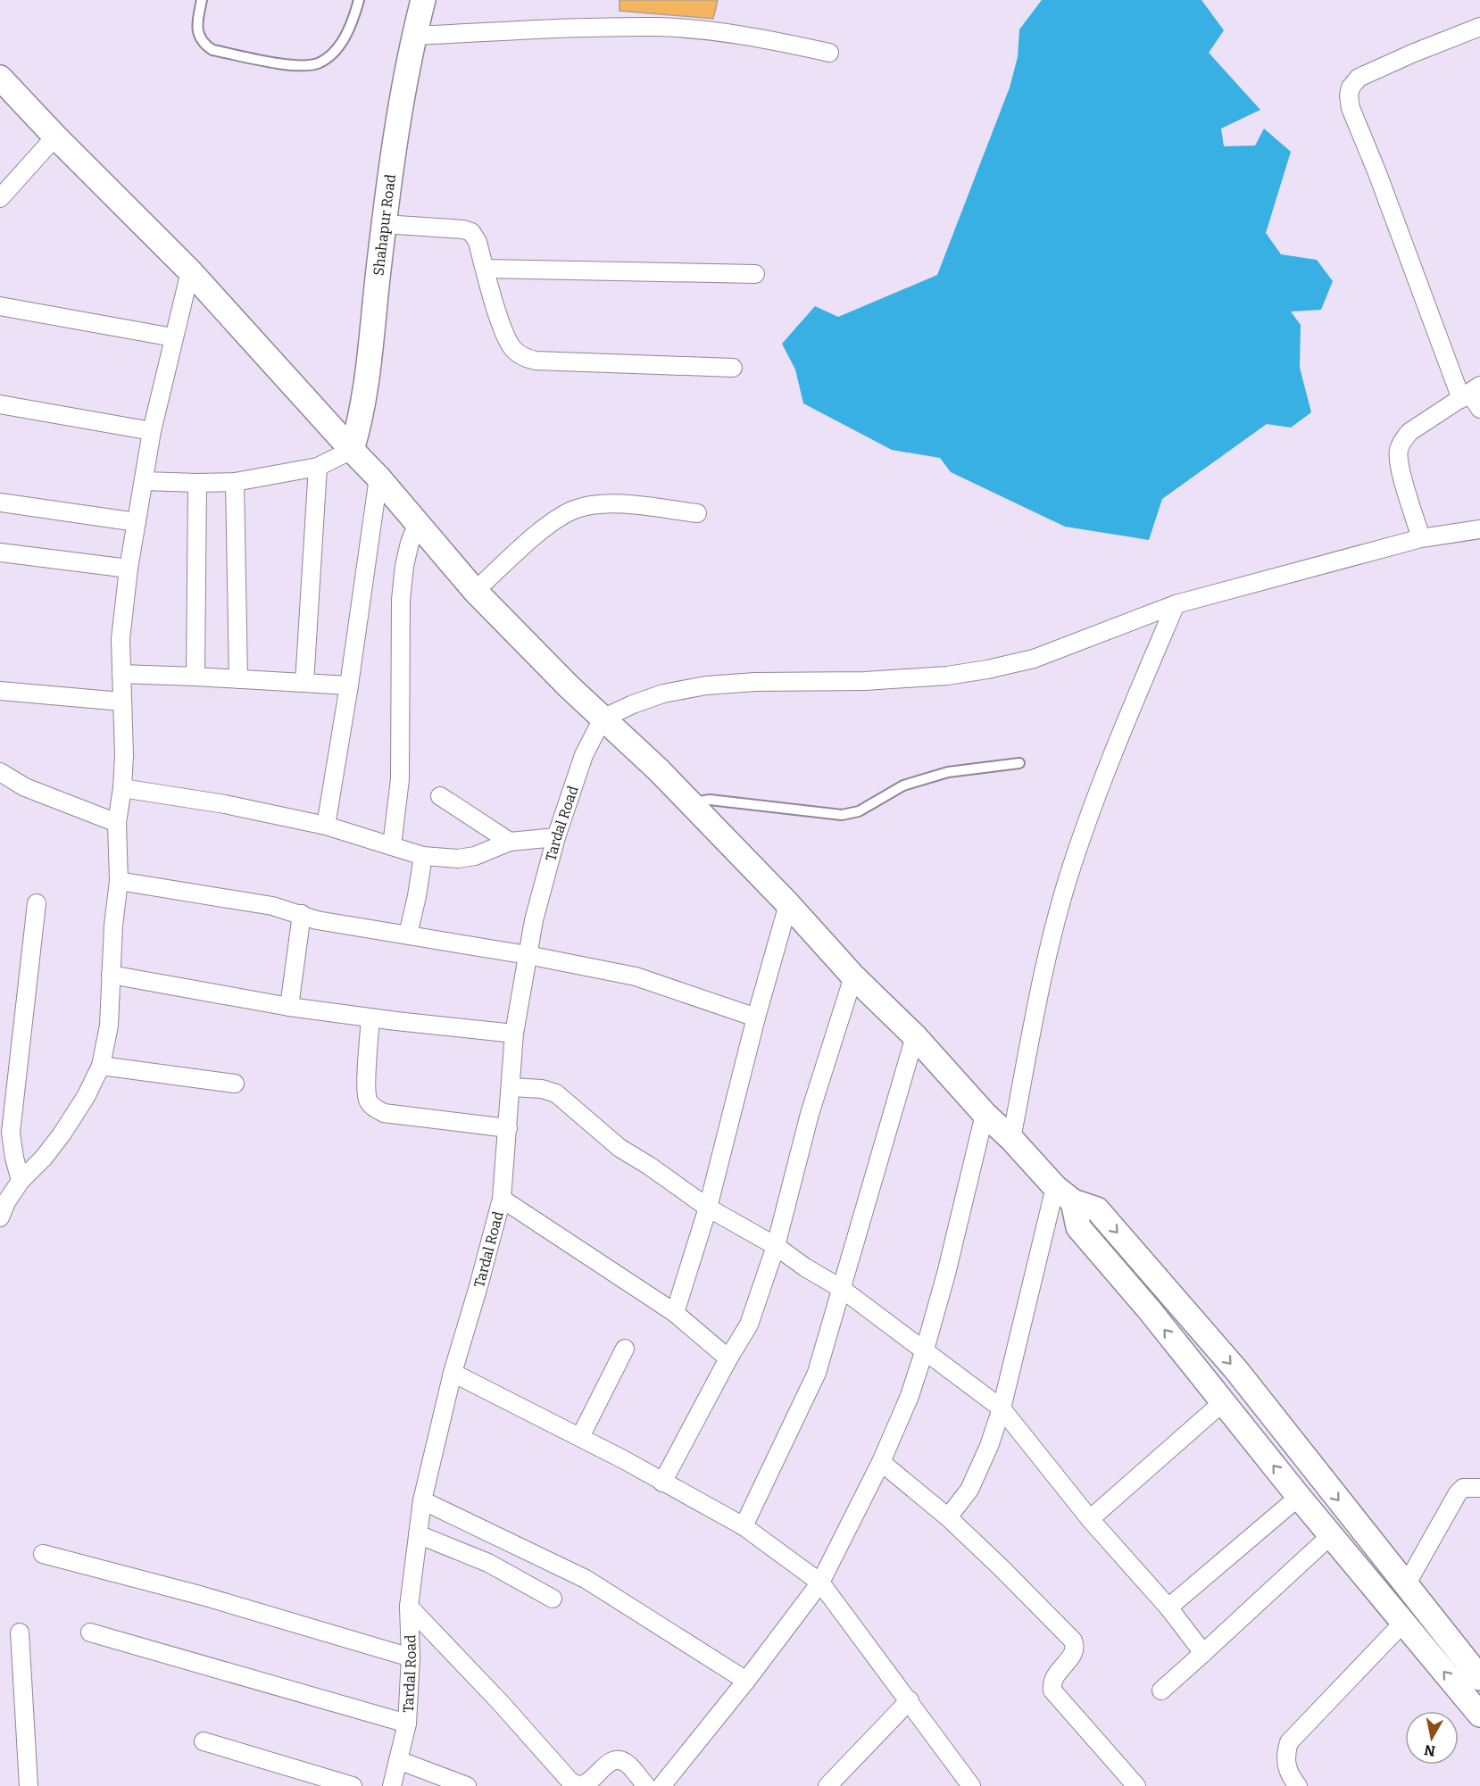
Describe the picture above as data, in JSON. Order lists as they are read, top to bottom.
{
  "streets": {
    "main road": ["Shahapur Road"],
    "street": ["Tardal Road"]
  },
  "north": "bottom"
}
